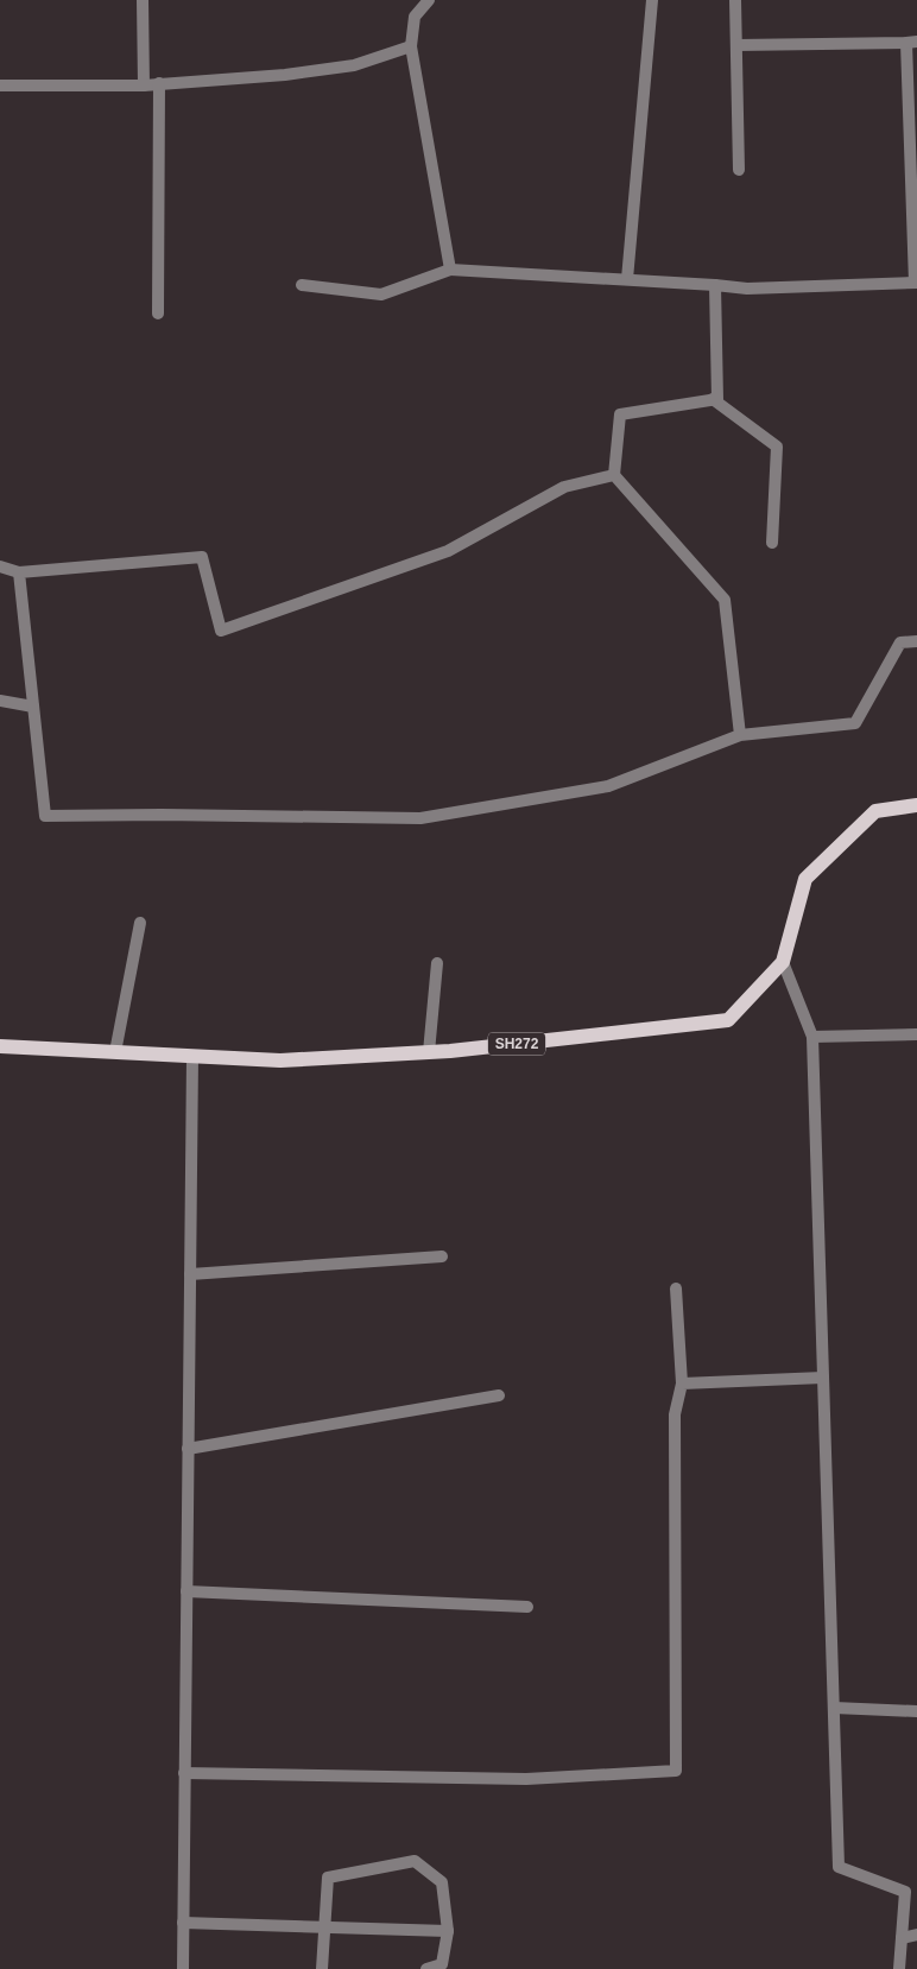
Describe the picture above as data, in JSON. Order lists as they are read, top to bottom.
{
  "streets": {
    "main road": ["SH272"]
  }
}
